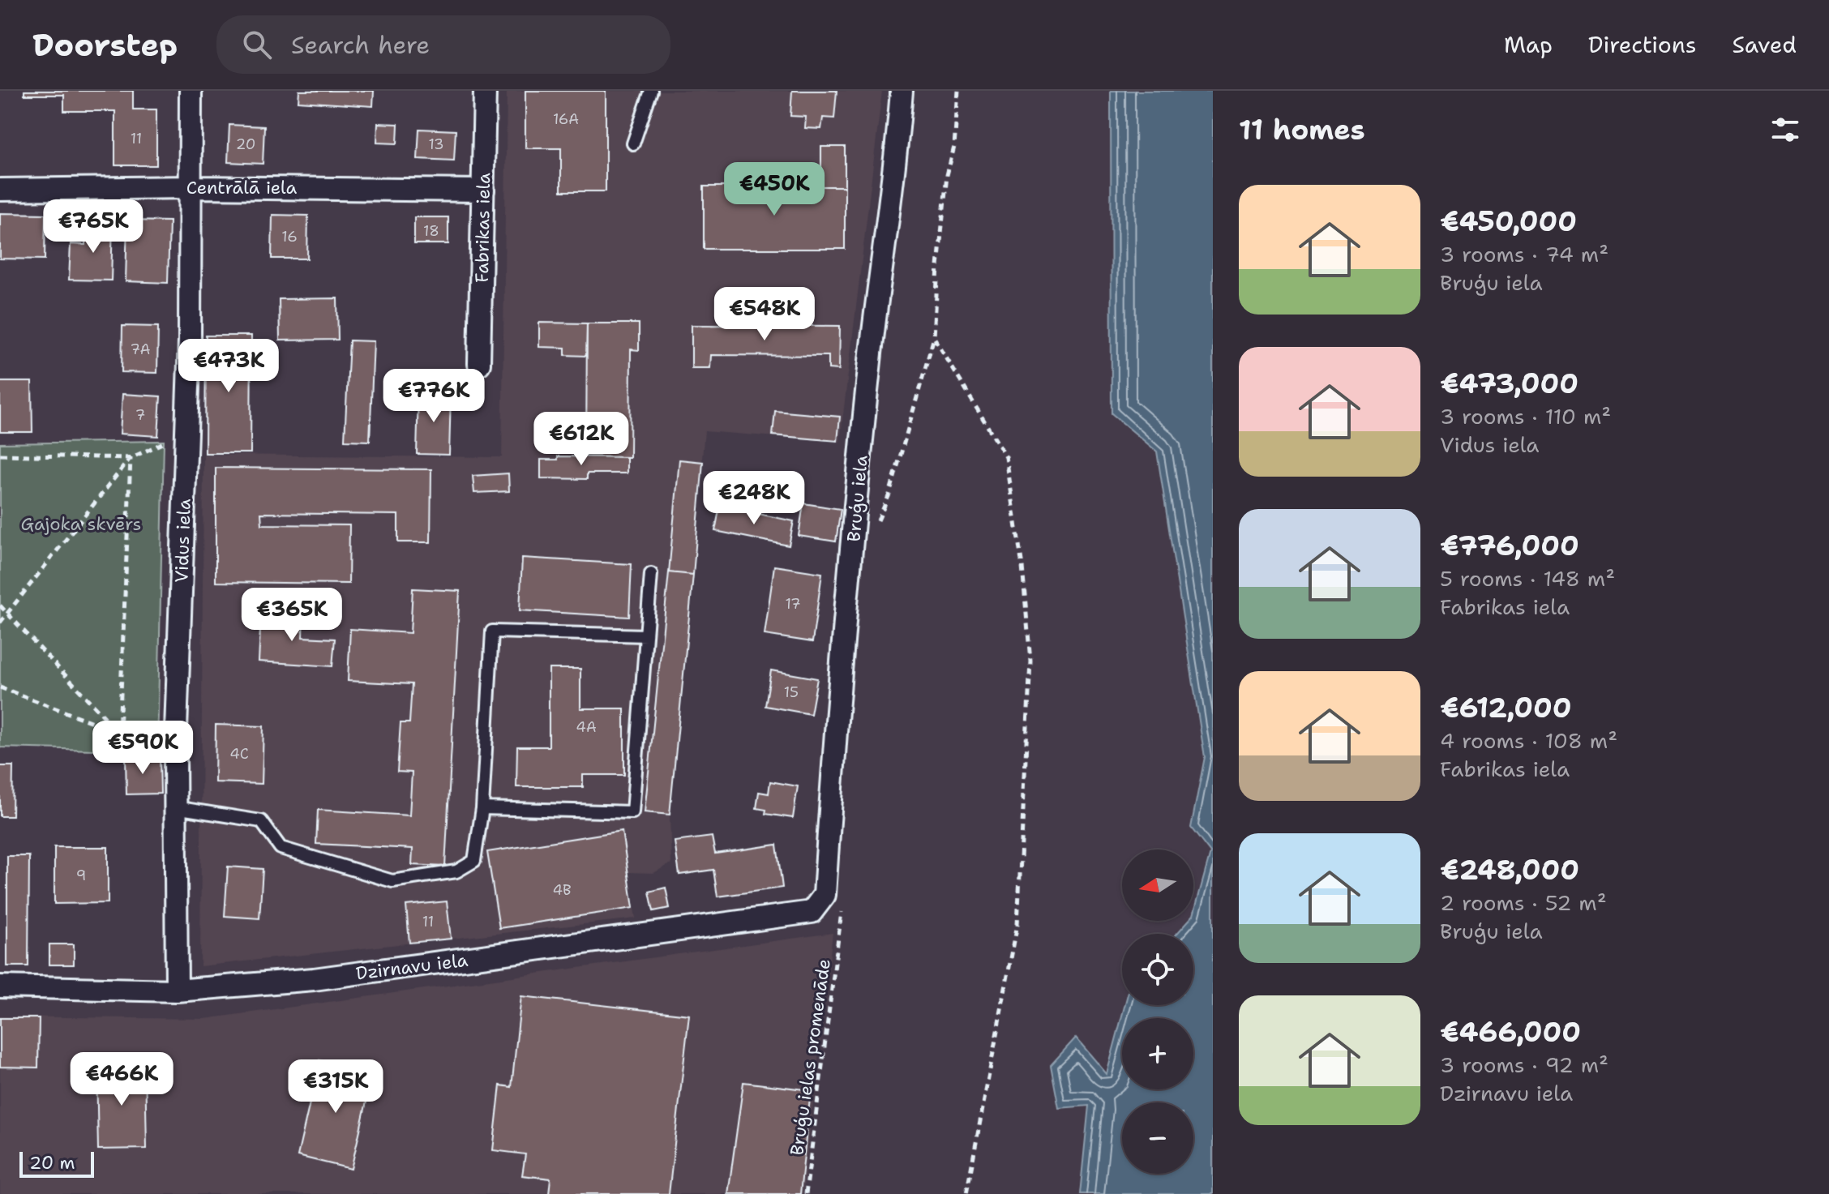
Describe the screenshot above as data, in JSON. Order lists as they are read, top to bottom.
{
  "streets": {
    "street": [
      "Centrālā iela",
      "Fabrikas iela",
      "Bruģu iela",
      "Vidus iela",
      "Dzirnavu iela"
    ],
    "path": ["Bruģu ielas promenāde"]
  },
  "crossings": [
    ["Centrālā iela", "Fabrikas iela"],
    ["Centrālā iela", "Vidus iela"],
    ["Bruģu iela", "Dzirnavu iela"],
    ["Vidus iela", "Dzirnavu iela"]
  ],
  "parks": ["Gajoka skvērs"],
  "house_numbers": [
    "16A",
    "11",
    "20",
    "13",
    "18",
    "16",
    "7A",
    "7",
    "17",
    "15",
    "4A",
    "4C",
    "9",
    "4B",
    "11"
  ],
  "scale_bar": "20 m",
  "north": "left",
  "page": {
    "header": "Doorstep",
    "search": "Search here",
    "nav": ["Map", "Directions", "Saved"],
    "heading": "11 homes",
    "price": [
      "€450K",
      "€765K",
      "€548K",
      "€473K",
      "€776K",
      "€612K",
      "€248K",
      "€365K",
      "€590K",
      "€466K",
      "€315K"
    ],
    "list": [
      {
        "name": "€450,000",
        "note": "3 rooms · 74 m² · Bruģu iela"
      },
      {
        "name": "€473,000",
        "note": "3 rooms · 110 m² · Vidus iela"
      },
      {
        "name": "€776,000",
        "note": "5 rooms · 148 m² · Fabrikas iela"
      },
      {
        "name": "€612,000",
        "note": "4 rooms · 108 m² · Fabrikas iela"
      },
      {
        "name": "€248,000",
        "note": "2 rooms · 52 m² · Bruģu iela"
      },
      {
        "name": "€466,000",
        "note": "3 rooms · 92 m² · Dzirnavu iela"
      }
    ],
    "map_buttons": ["+", "−"],
    "scale": "20 m"
  }
}
